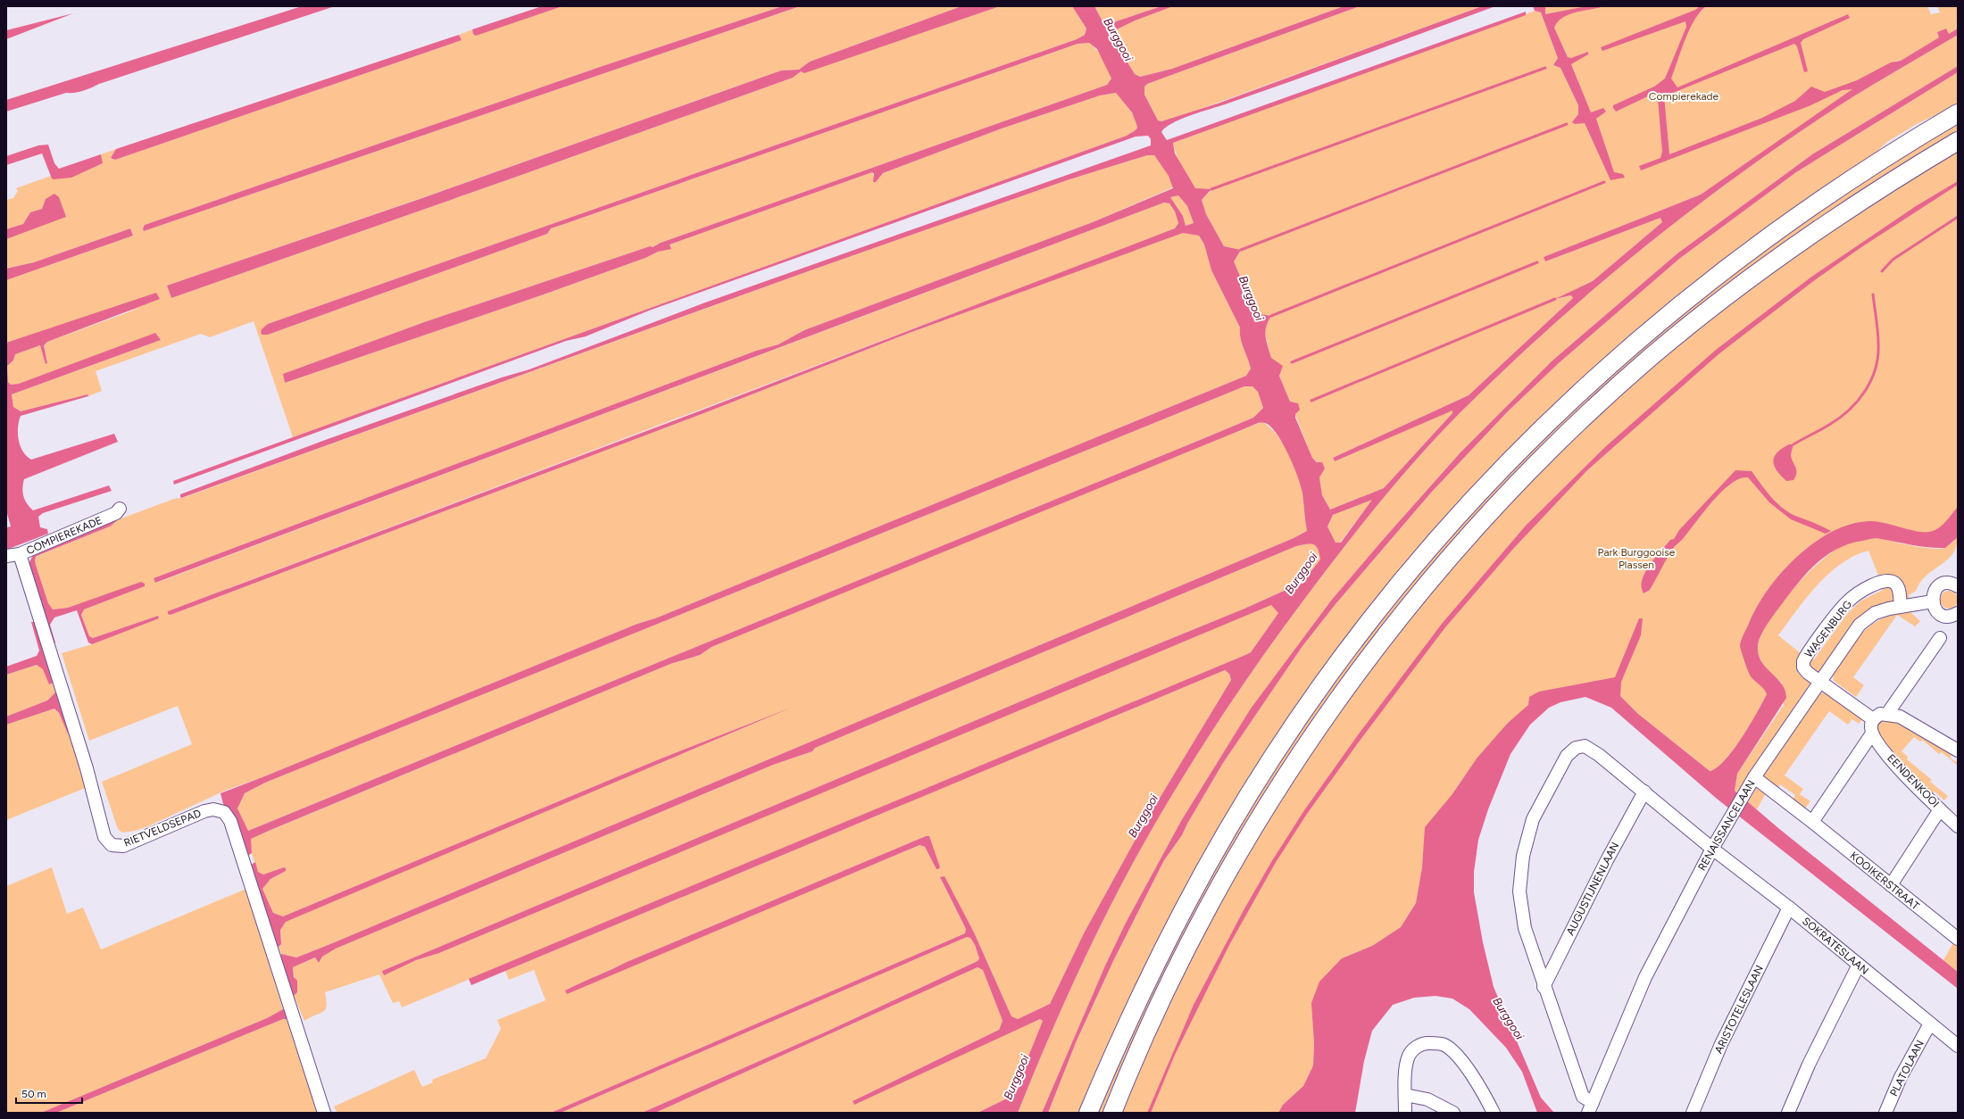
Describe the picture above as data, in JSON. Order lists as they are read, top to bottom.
{
  "streets": {
    "street": [
      "COMPIEREKADE",
      "WAGENBURG",
      "EENDENKOOI",
      "RENAISSANCELAAN",
      "RIETVELDSEPAD",
      "KOOIKERSTRAAT",
      "AUGUSTIJNENLAAN",
      "SOKRATESLAAN",
      "ARISTOTELESLAAN",
      "PLATOLAAN"
    ]
  },
  "crossings": [
    ["COMPIEREKADE", "RIETVELDSEPAD"],
    ["WAGENBURG", "RENAISSANCELAAN"],
    ["RENAISSANCELAAN", "KOOIKERSTRAAT"],
    ["RENAISSANCELAAN", "SOKRATESLAAN"],
    ["SOKRATESLAAN", "ARISTOTELESLAAN"],
    ["SOKRATESLAAN", "PLATOLAAN"]
  ],
  "water": ["Burggooi"],
  "parks": ["Compierekade", "Park Burggooise Plassen"],
  "scale_bar": "50 m"
}
